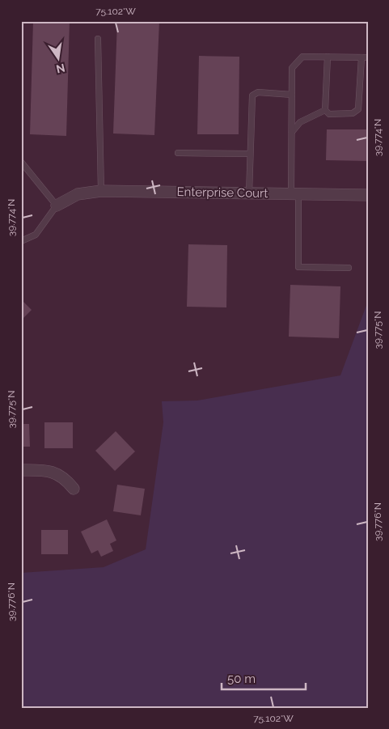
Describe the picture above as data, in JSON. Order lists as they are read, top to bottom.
{
  "streets": {
    "street": ["Enterprise Court"]
  },
  "scale_bar": "50 m",
  "north": "bottom",
  "coordinates": [
    "75.102°W",
    "39.774°N",
    "39.775°N",
    "39.776°N"
  ]
}
